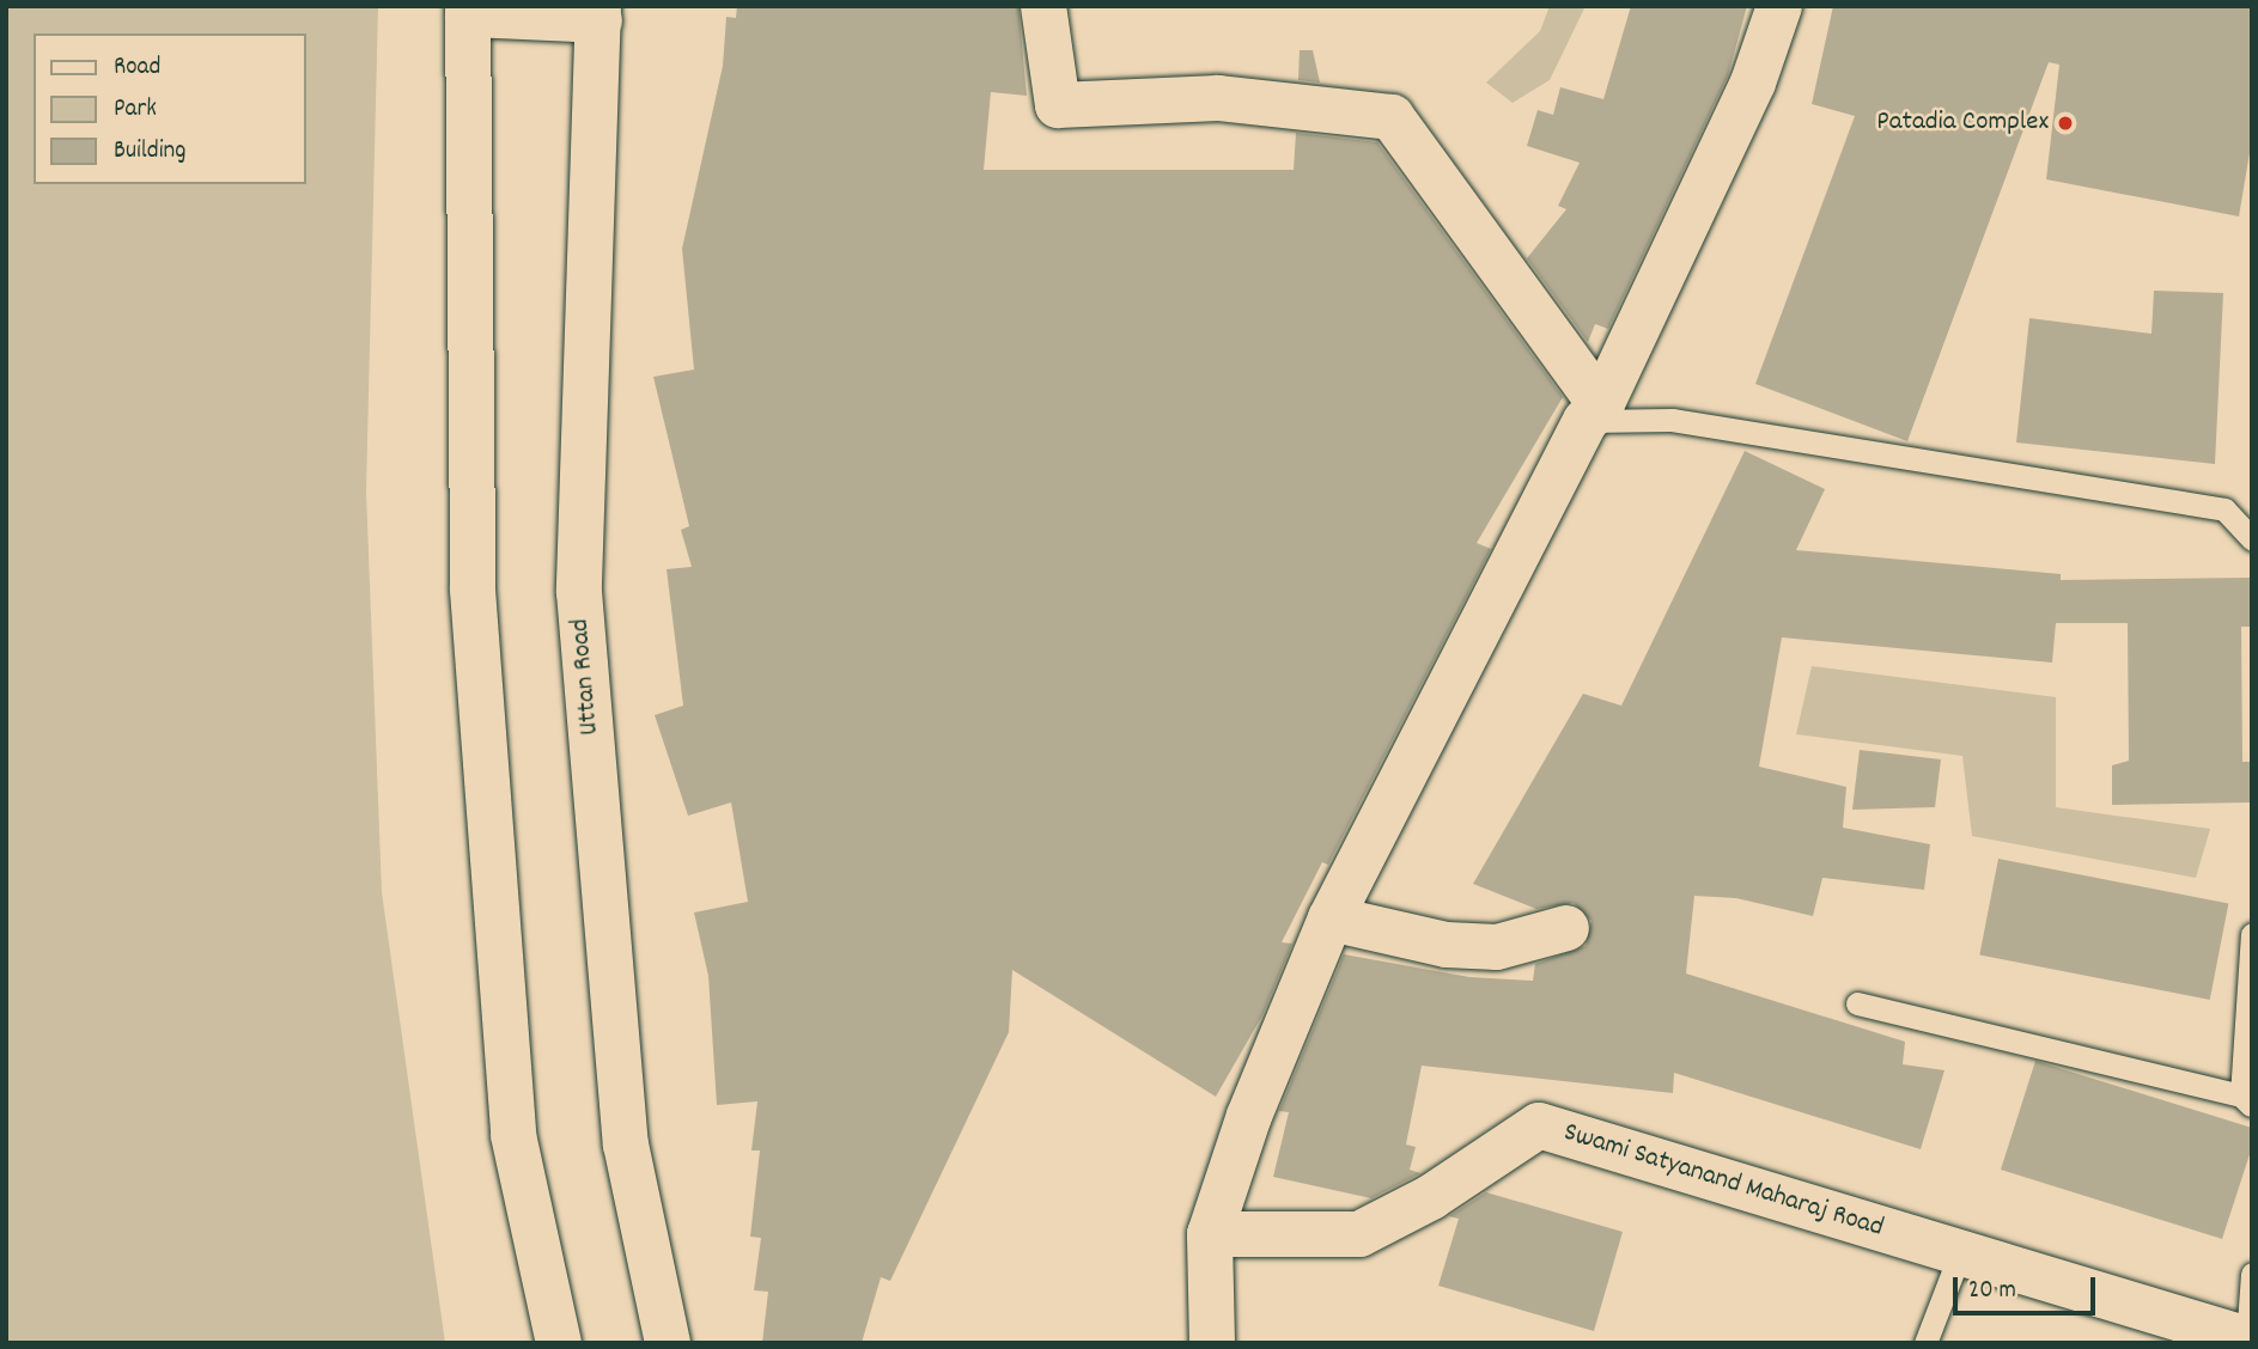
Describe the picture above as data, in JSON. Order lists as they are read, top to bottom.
{
  "streets": {
    "street": ["Uttan Road", "Swami Satyanand Maharaj Road"]
  },
  "places": ["Patadia Complex"],
  "legend": ["Road", "Park", "Building"],
  "scale_bar": "20 m"
}
